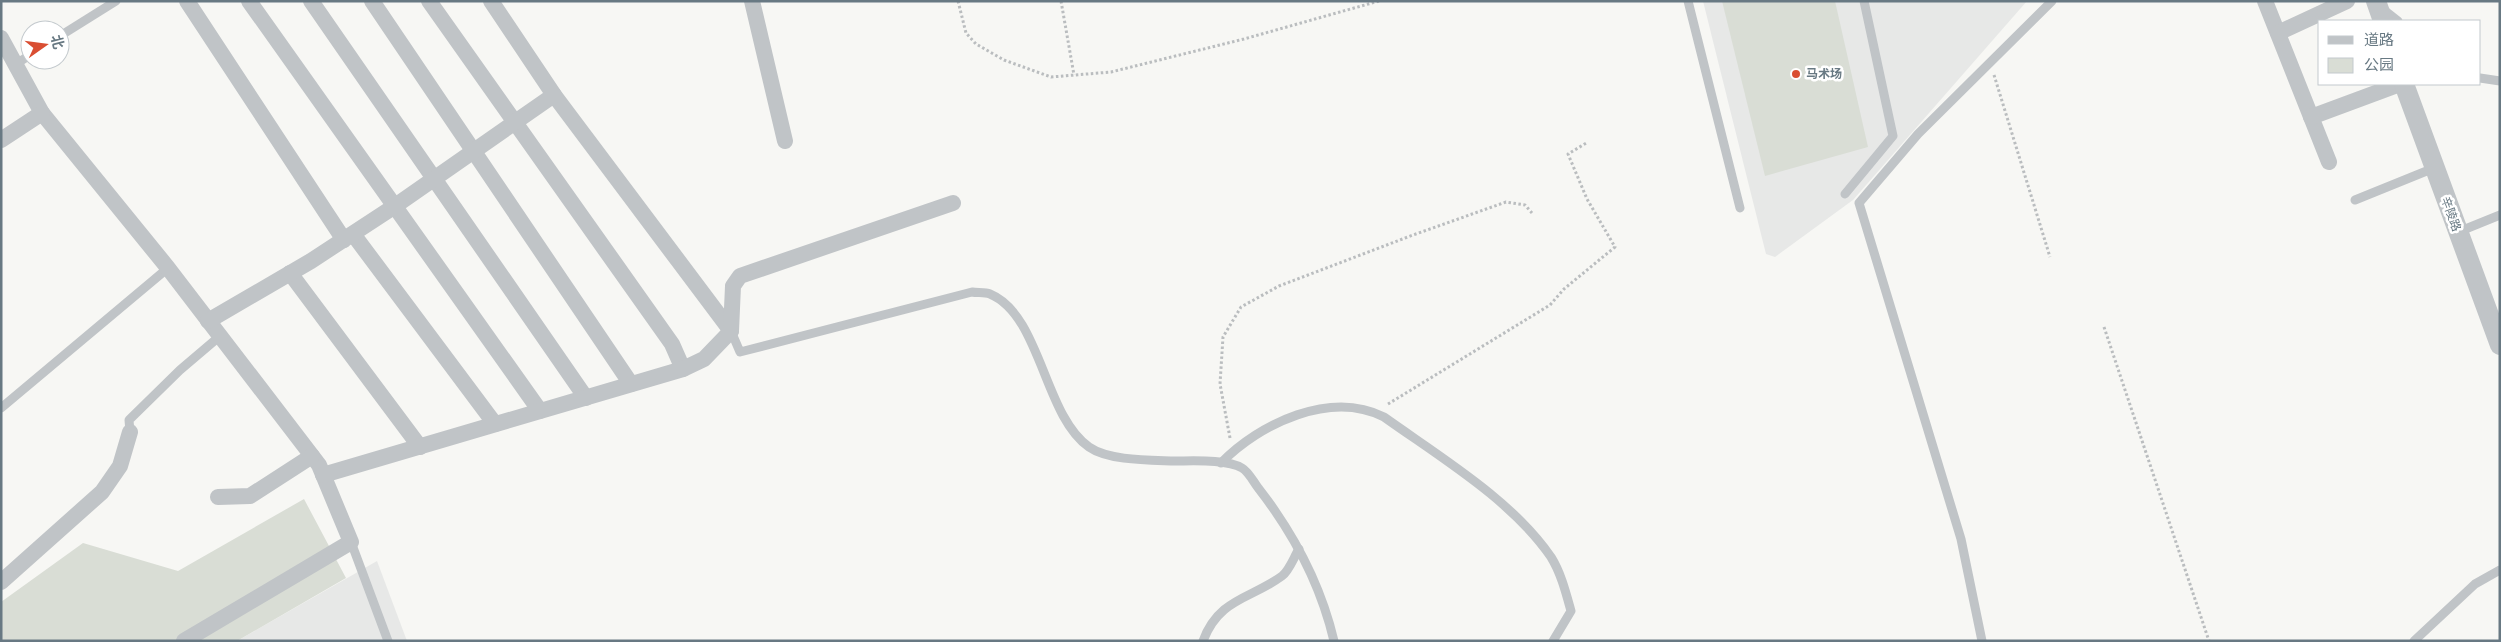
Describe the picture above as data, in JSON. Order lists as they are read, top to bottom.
{
  "streets": {
    "street": ["辛陵路"]
  },
  "places": ["马术场"],
  "legend": ["道路", "公园"],
  "north": "right"
}
